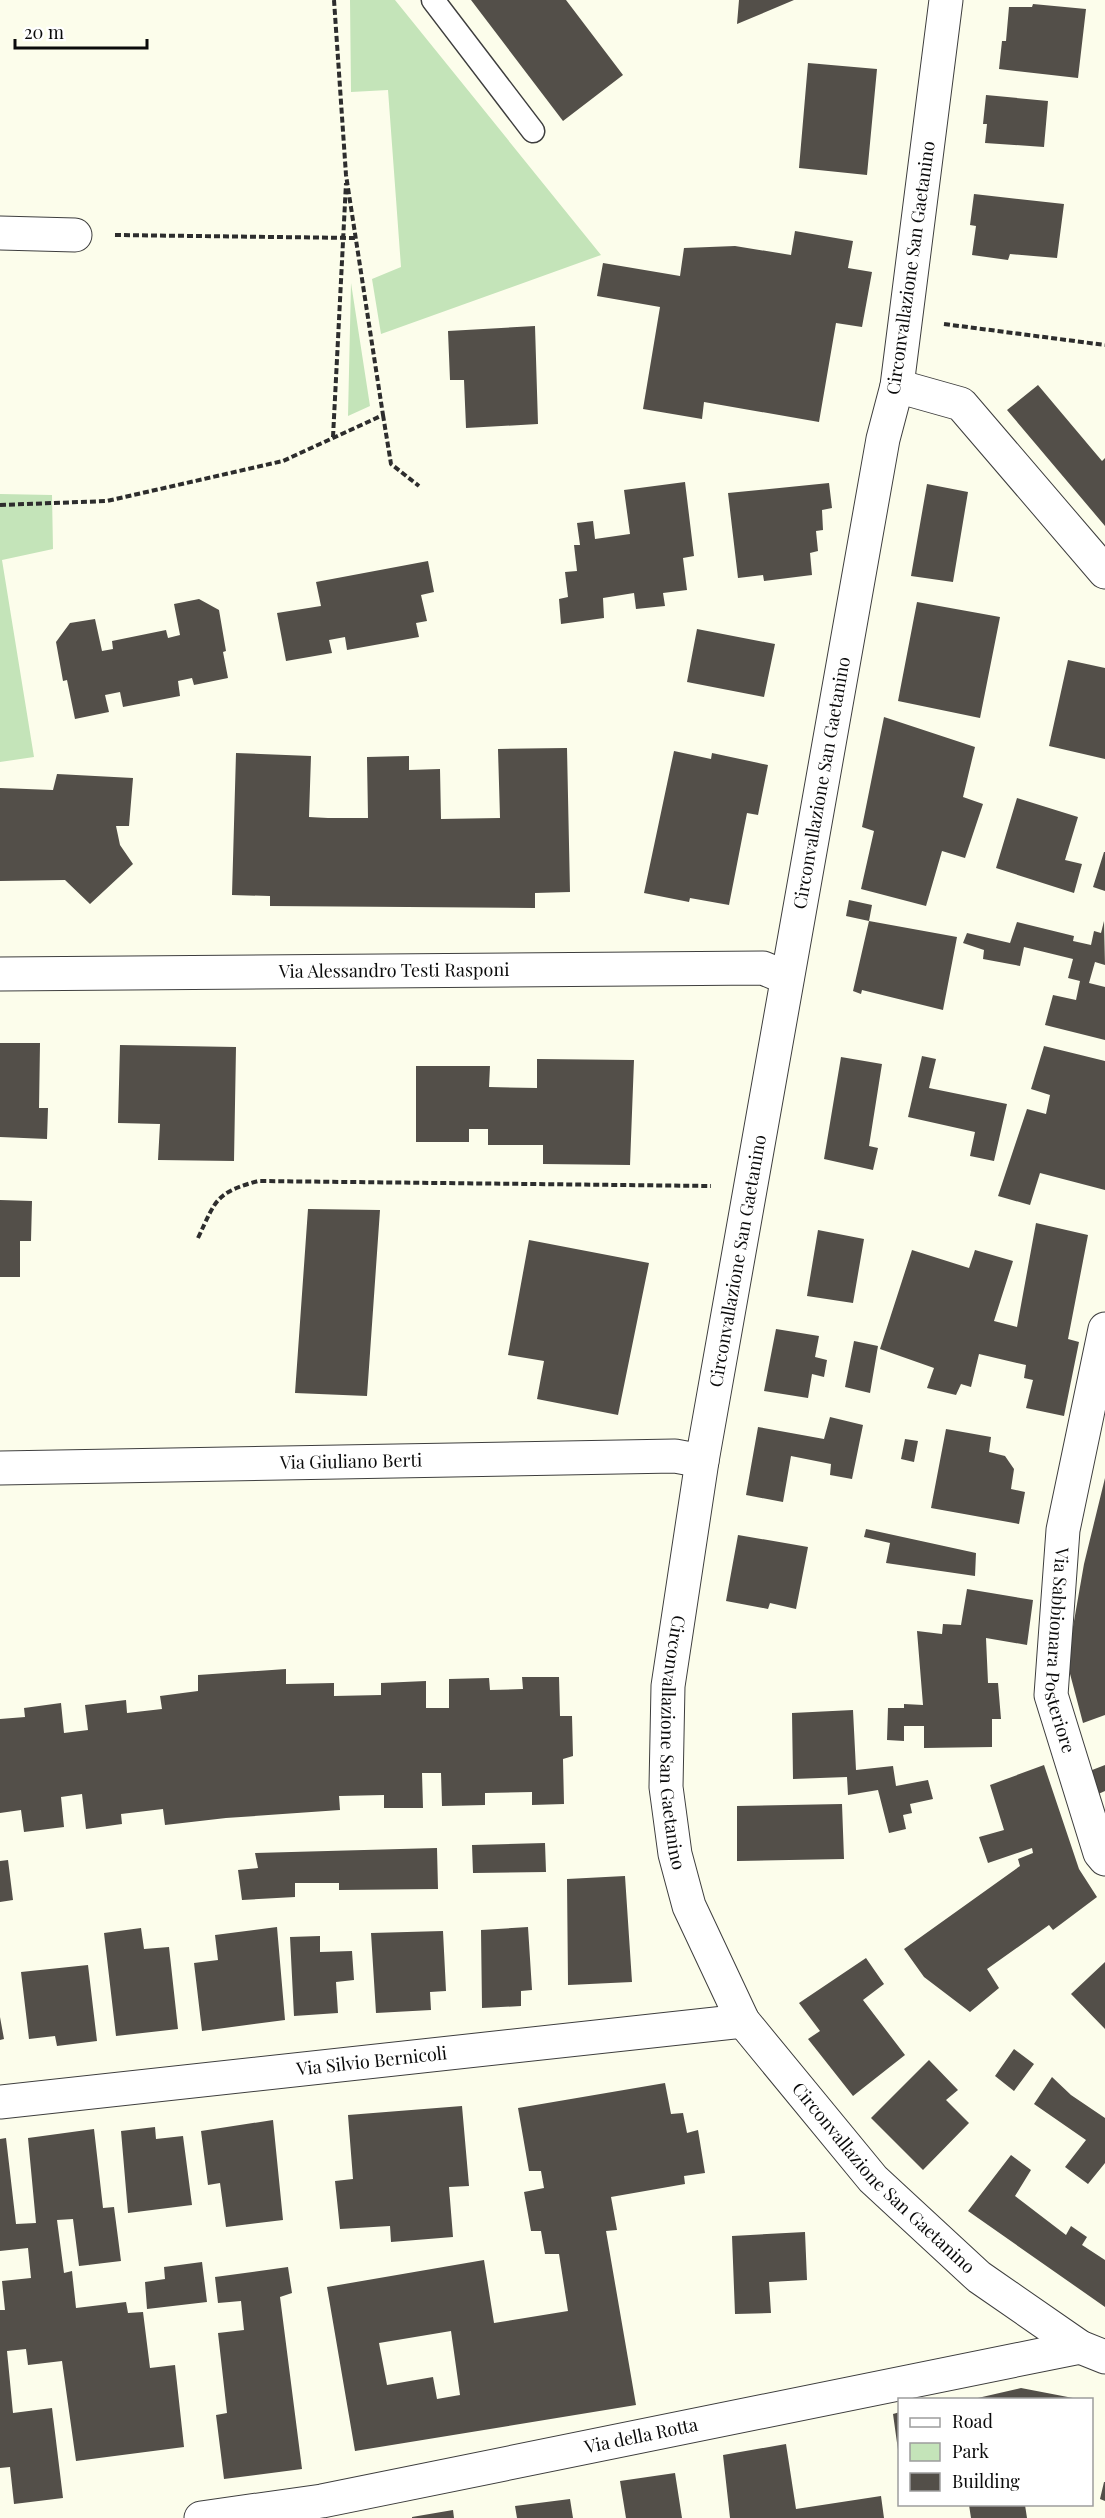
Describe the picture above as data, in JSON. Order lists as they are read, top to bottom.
{
  "streets": {
    "street": [
      "Circonvallazione San Gaetanino",
      "Via Alessandro Testi Rasponi",
      "Via Giuliano Berti",
      "Via Sabbionara Posteriore",
      "Via Silvio Bernicoli",
      "Via della Rotta"
    ]
  },
  "crossings": [
    ["Circonvallazione San Gaetanino", "Via Alessandro Testi Rasponi"],
    ["Circonvallazione San Gaetanino", "Via Giuliano Berti"],
    ["Circonvallazione San Gaetanino", "Via Silvio Bernicoli"],
    ["Circonvallazione San Gaetanino", "Via della Rotta"]
  ],
  "legend": ["Road", "Park", "Building"],
  "scale_bar": "20 m"
}
